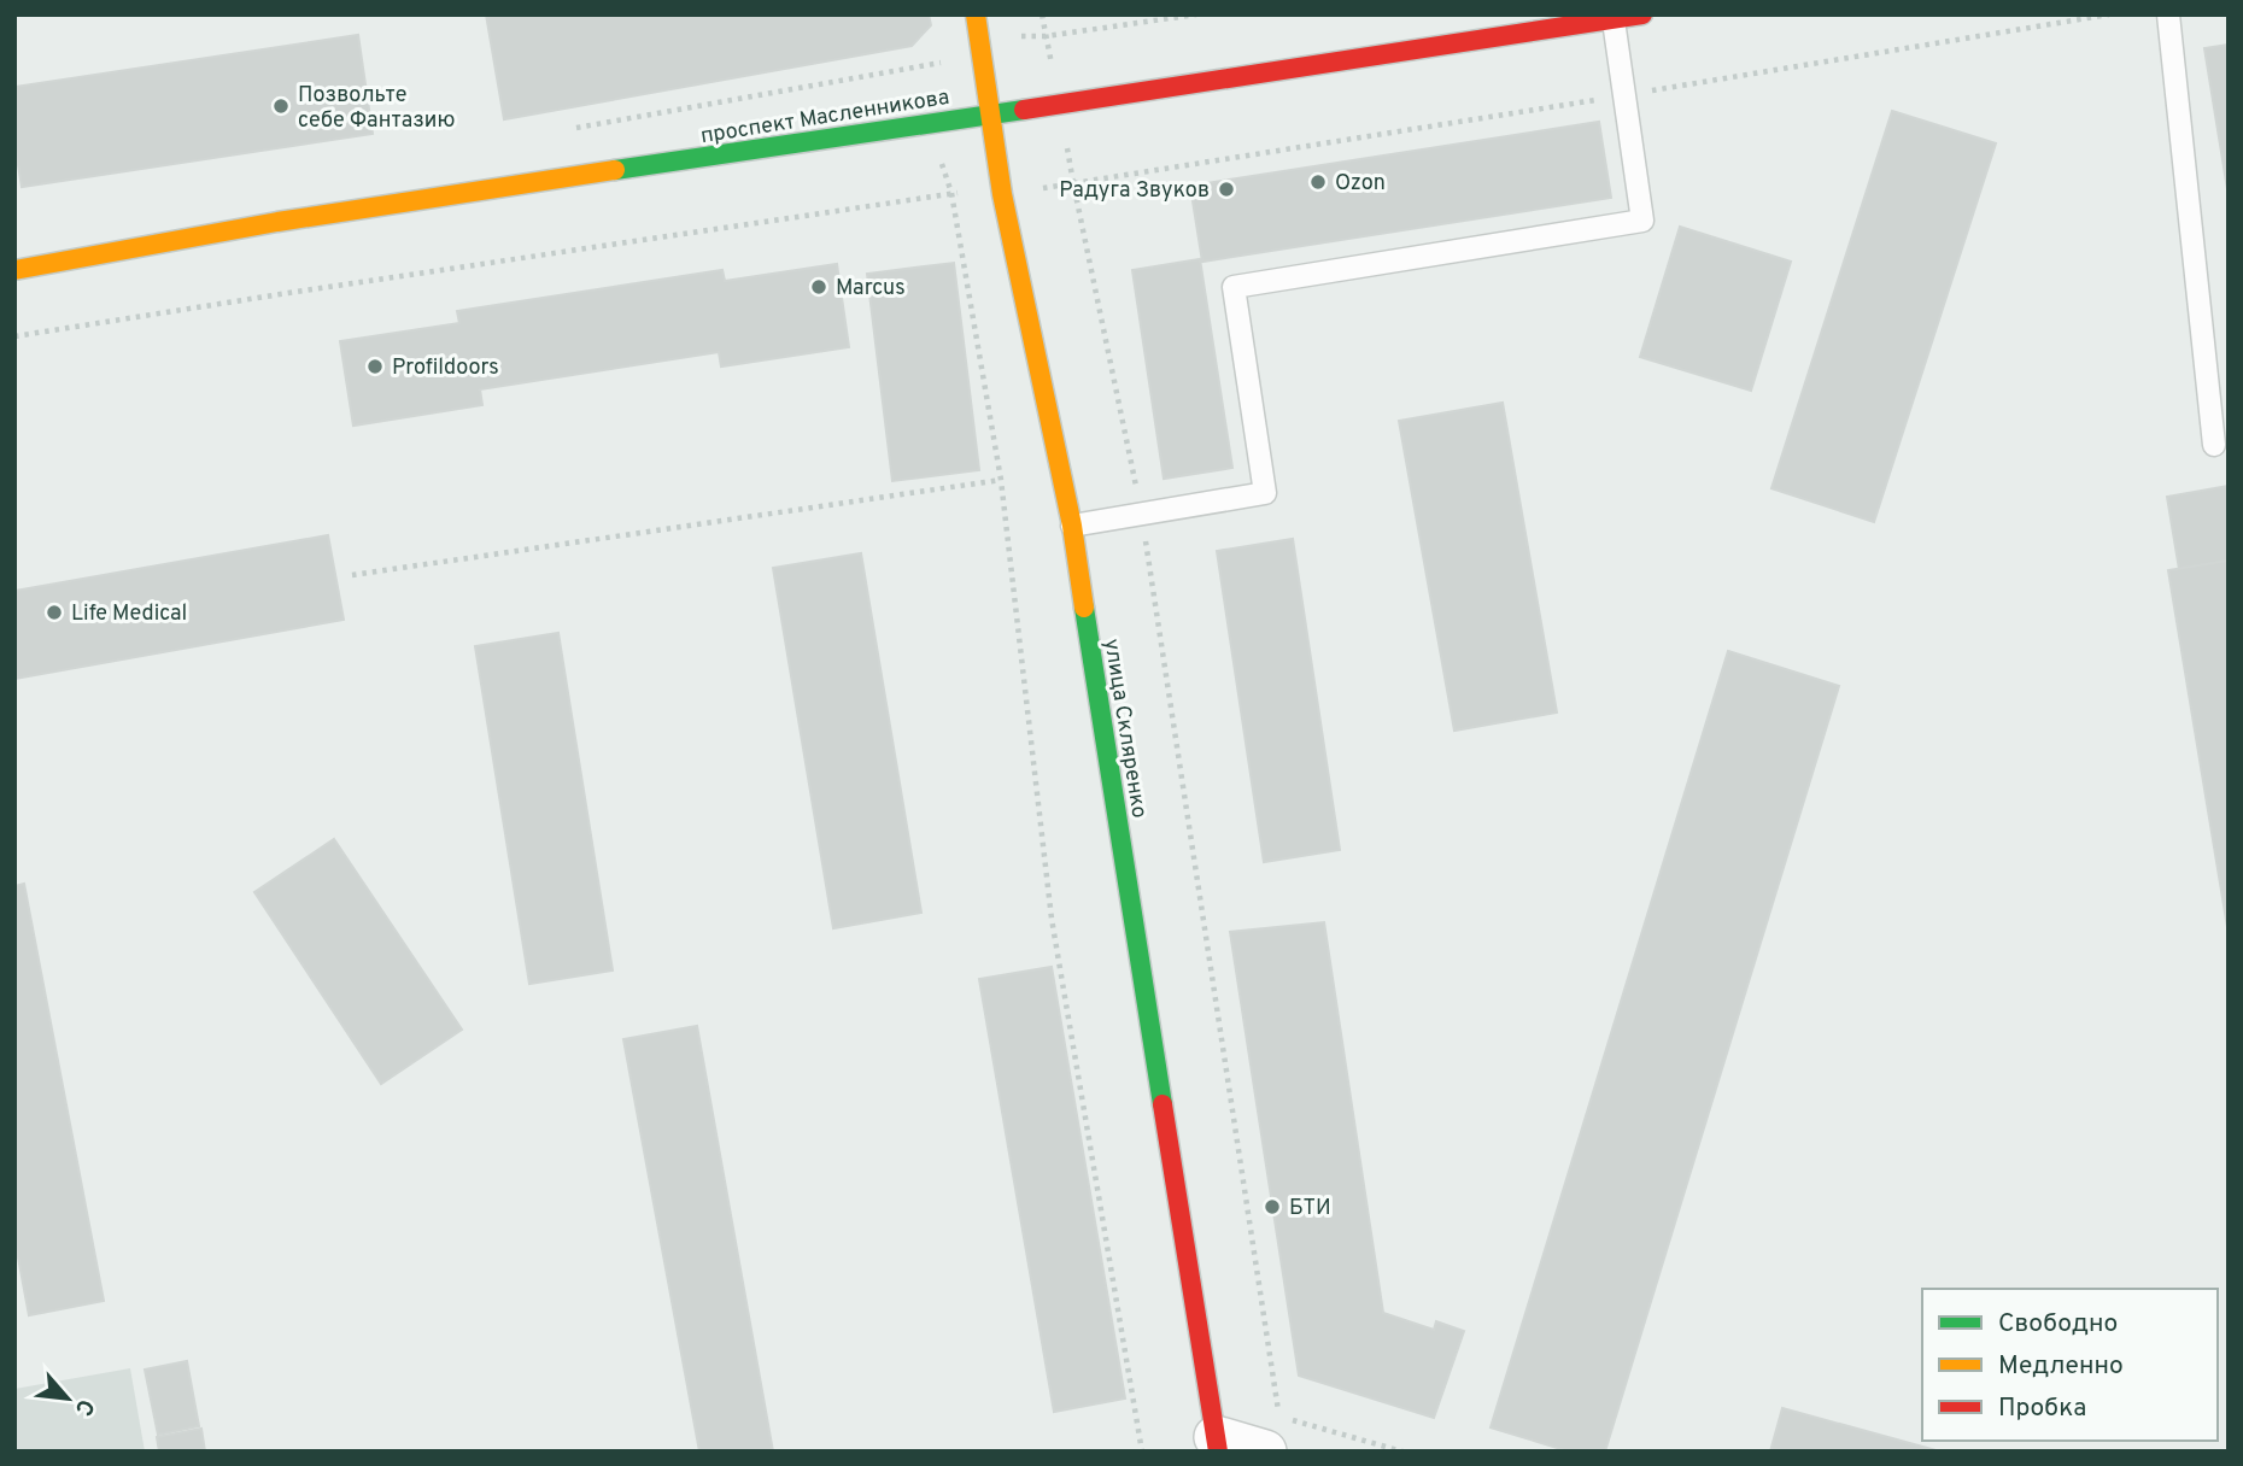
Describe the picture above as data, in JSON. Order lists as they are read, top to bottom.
{
  "streets": {
    "main road": ["проспект Масленникова", "улица Скляренко"]
  },
  "crossings": [
    ["проспект Масленникова", "улица Скляренко"]
  ],
  "places": [
    "Позвольте себе Фантазию",
    "Ozon",
    "Радуга Звуков",
    "Marcus",
    "Profildoors",
    "Life Medical",
    "БТИ"
  ],
  "legend": ["Свободно", "Медленно", "Пробка"],
  "north": "bottom right"
}
